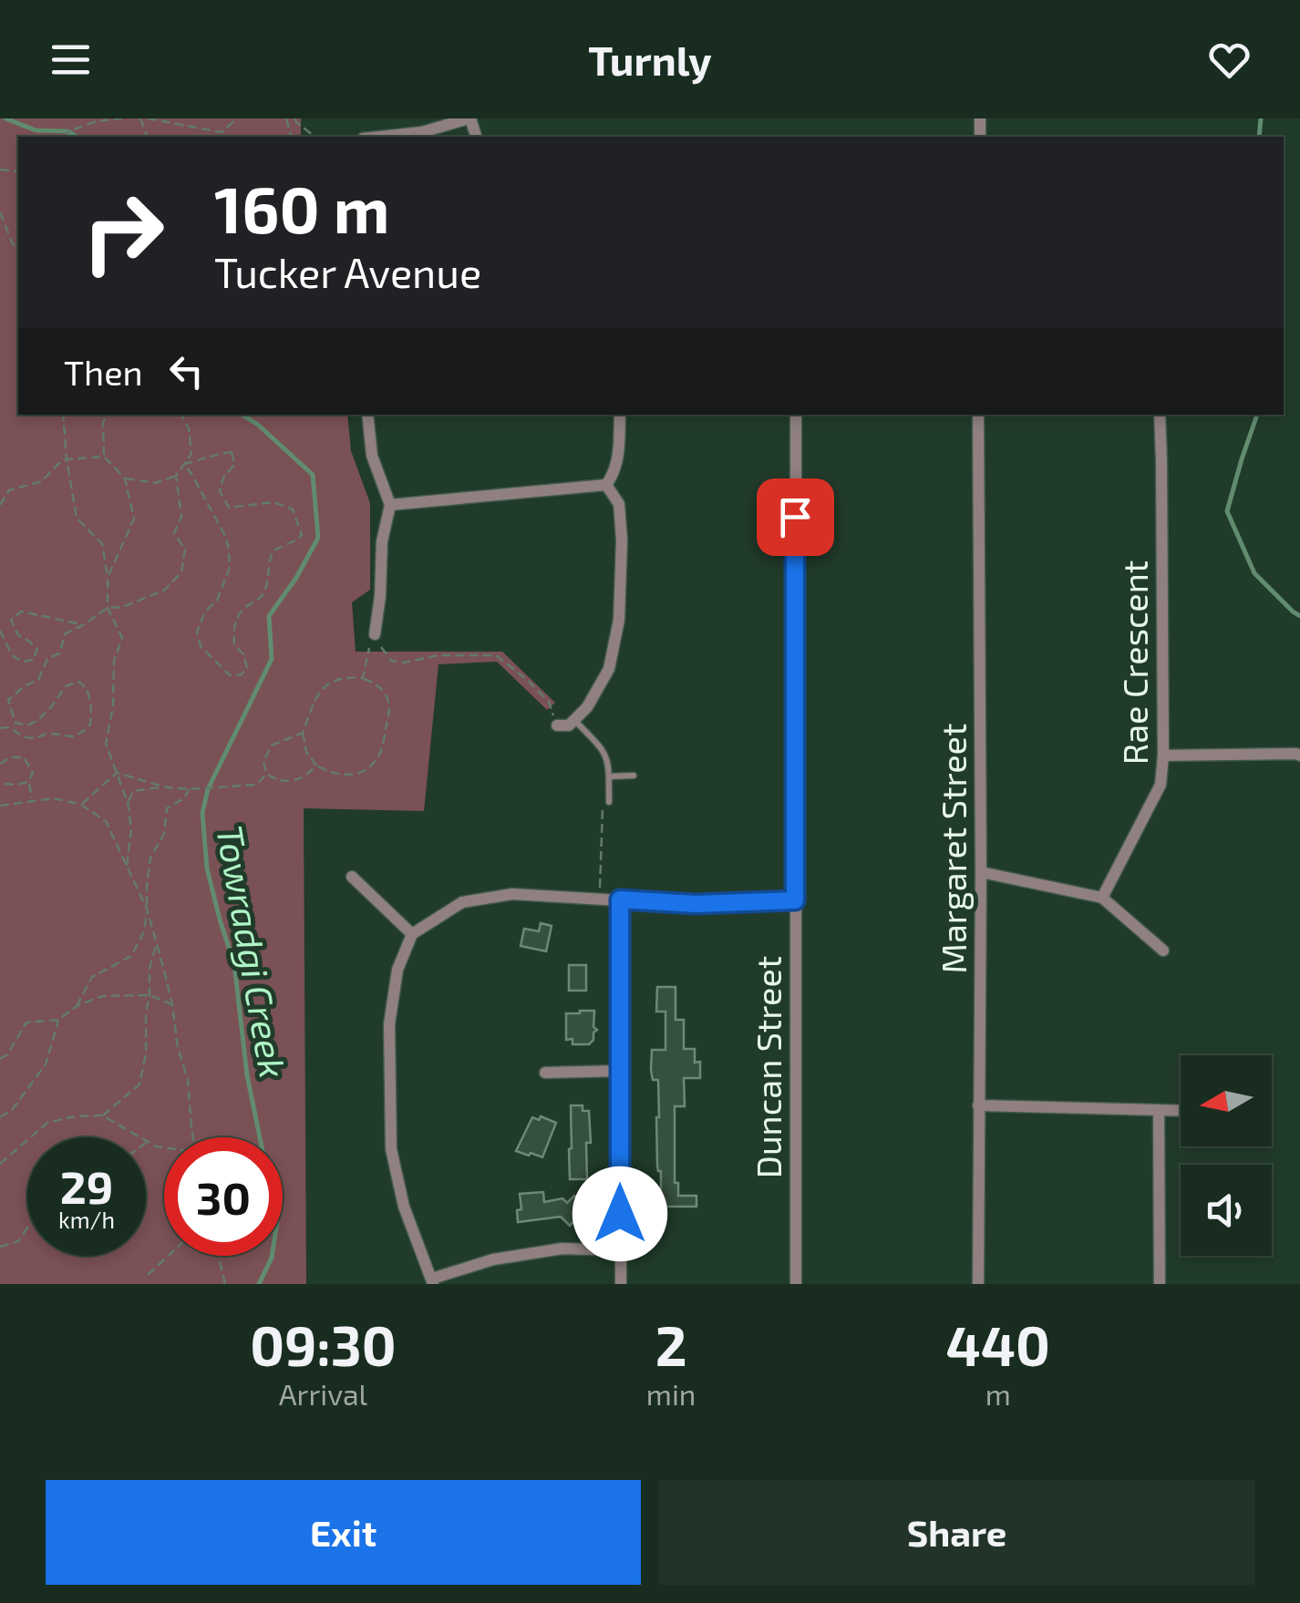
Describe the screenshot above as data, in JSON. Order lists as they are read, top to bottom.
{
  "streets": {
    "street": ["Rae Crescent", "Margaret Street", "Duncan Street"]
  },
  "water": ["Towradgi Creek"],
  "north": "left",
  "page": {
    "header": "Turnly",
    "turn": ["160 m", "Tucker Avenue"],
    "then": "Then",
    "speed": "29 km/h",
    "limit": "30",
    "eta": [
      "09:30",
      "Arrival",
      "2",
      "min",
      "440",
      "m"
    ],
    "buttons": ["Exit", "Share"]
  }
}
